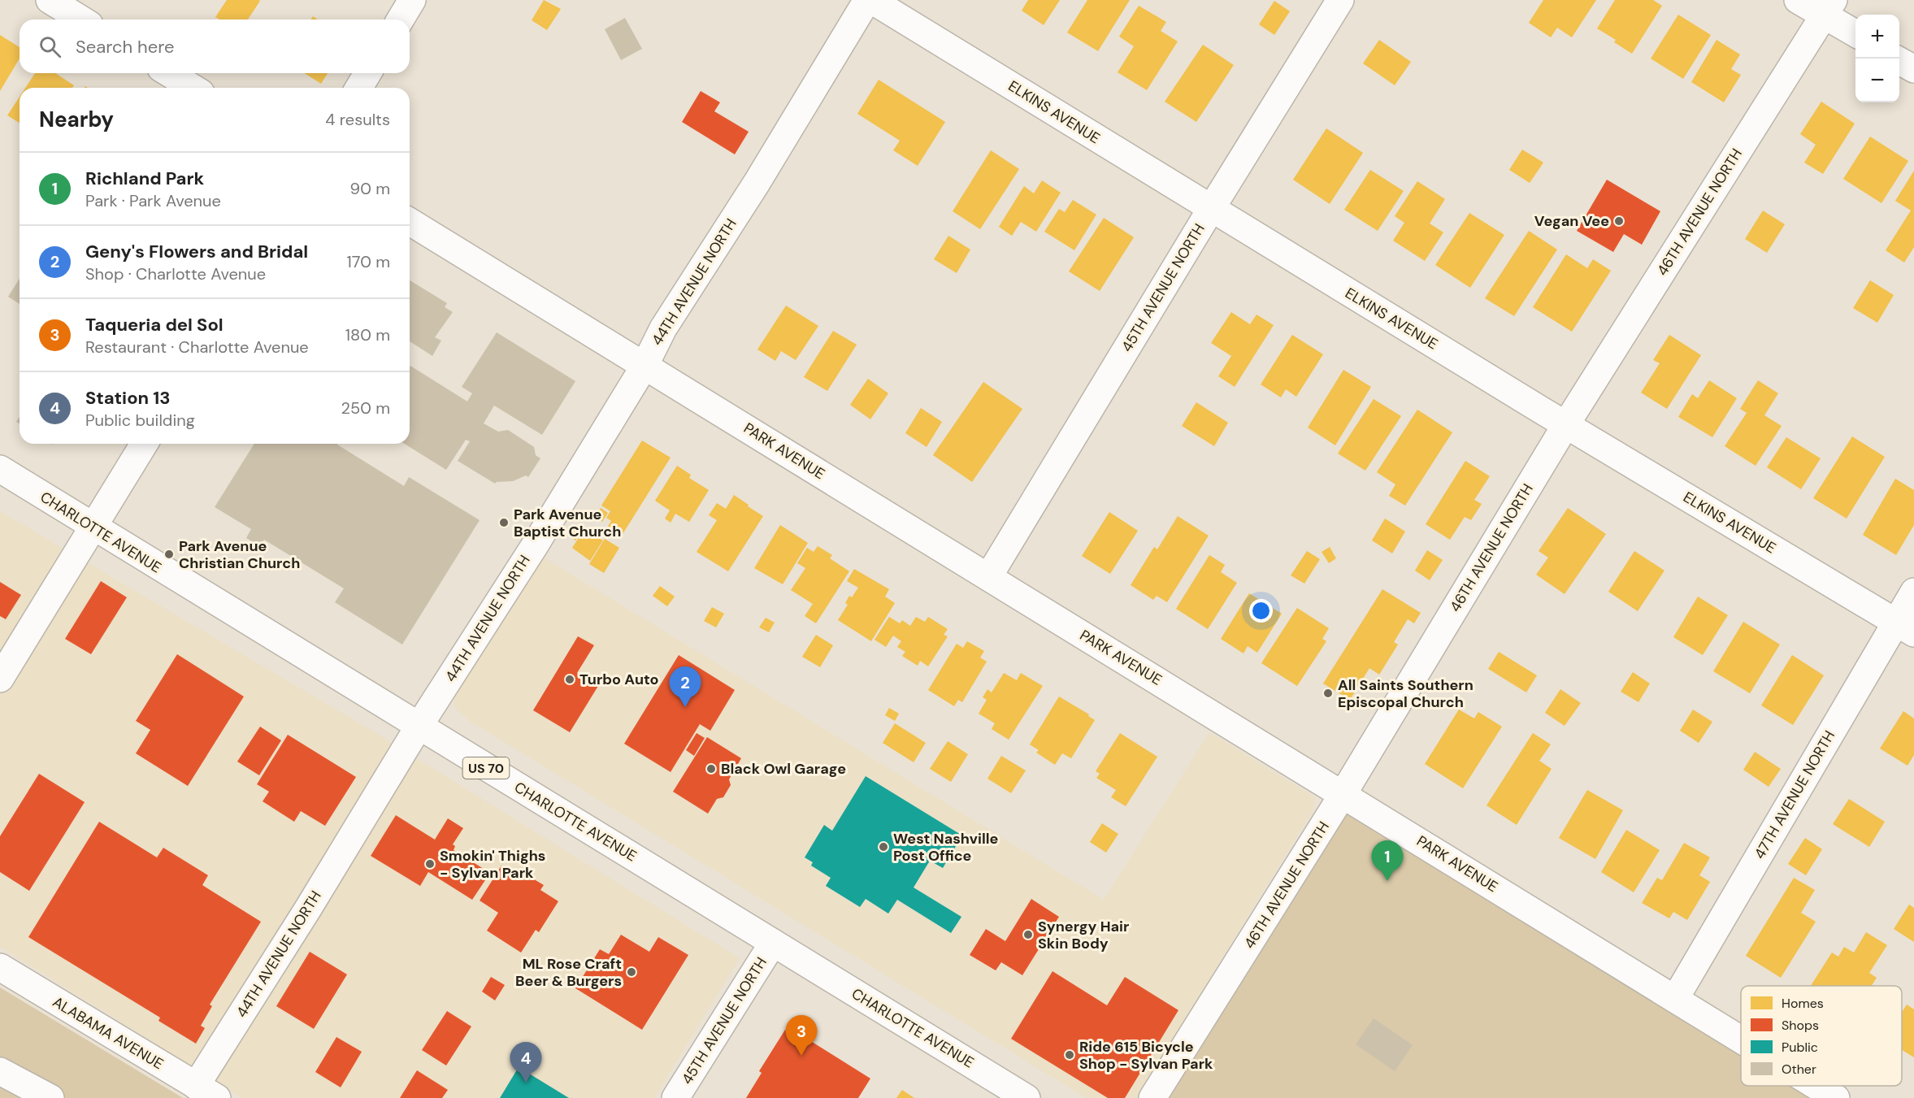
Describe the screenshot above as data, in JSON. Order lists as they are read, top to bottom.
{
  "streets": {
    "main road": [
      "ELKINS AVENUE",
      "46TH AVENUE NORTH",
      "44TH AVENUE NORTH",
      "45TH AVENUE NORTH",
      "PARK AVENUE",
      "CHARLOTTE AVENUE",
      "US 70",
      "47TH AVENUE NORTH",
      "ALABAMA AVENUE"
    ]
  },
  "crossings": [
    ["ELKINS AVENUE", "46TH AVENUE NORTH"],
    ["ELKINS AVENUE", "45TH AVENUE NORTH"],
    ["ELKINS AVENUE", "47TH AVENUE NORTH"],
    ["46TH AVENUE NORTH", "PARK AVENUE"],
    ["44TH AVENUE NORTH", "PARK AVENUE"],
    ["44TH AVENUE NORTH", "CHARLOTTE AVENUE"],
    ["44TH AVENUE NORTH", "ALABAMA AVENUE"],
    ["45TH AVENUE NORTH", "PARK AVENUE"],
    ["45TH AVENUE NORTH", "CHARLOTTE AVENUE"],
    ["PARK AVENUE", "47TH AVENUE NORTH"]
  ],
  "places": [
    "Vegan Vee",
    "Park Avenue Baptist Church",
    "Park Avenue Christian Church",
    "Turbo Auto",
    "All Saints Southern Episcopal Church",
    "Black Owl Garage",
    "West Nashville Post Office",
    "Smokin' Thighs - Sylvan Park",
    "Synergy Hair Skin Body",
    "ML Rose Craft Beer & Burgers",
    "Ride 615 Bicycle Shop - Sylvan Park"
  ],
  "legend": [
    "Homes",
    "Shops",
    "Public",
    "Other"
  ],
  "page": {
    "map_buttons": ["+", "−"],
    "search": "Search here",
    "heading": ["Nearby", "4 results"],
    "list": [
      {
        "mark": "1",
        "name": "Richland Park",
        "note": "Park · Park Avenue",
        "value": "90 m"
      },
      {
        "mark": "2",
        "name": "Geny's Flowers and Bridal",
        "note": "Shop · Charlotte Avenue",
        "value": "170 m"
      },
      {
        "mark": "3",
        "name": "Taqueria del Sol",
        "note": "Restaurant · Charlotte Avenue",
        "value": "180 m"
      },
      {
        "mark": "4",
        "name": "Station 13",
        "note": "Public building",
        "value": "250 m"
      }
    ],
    "pins": [
      "2",
      "1",
      "3",
      "4"
    ]
  }
}
